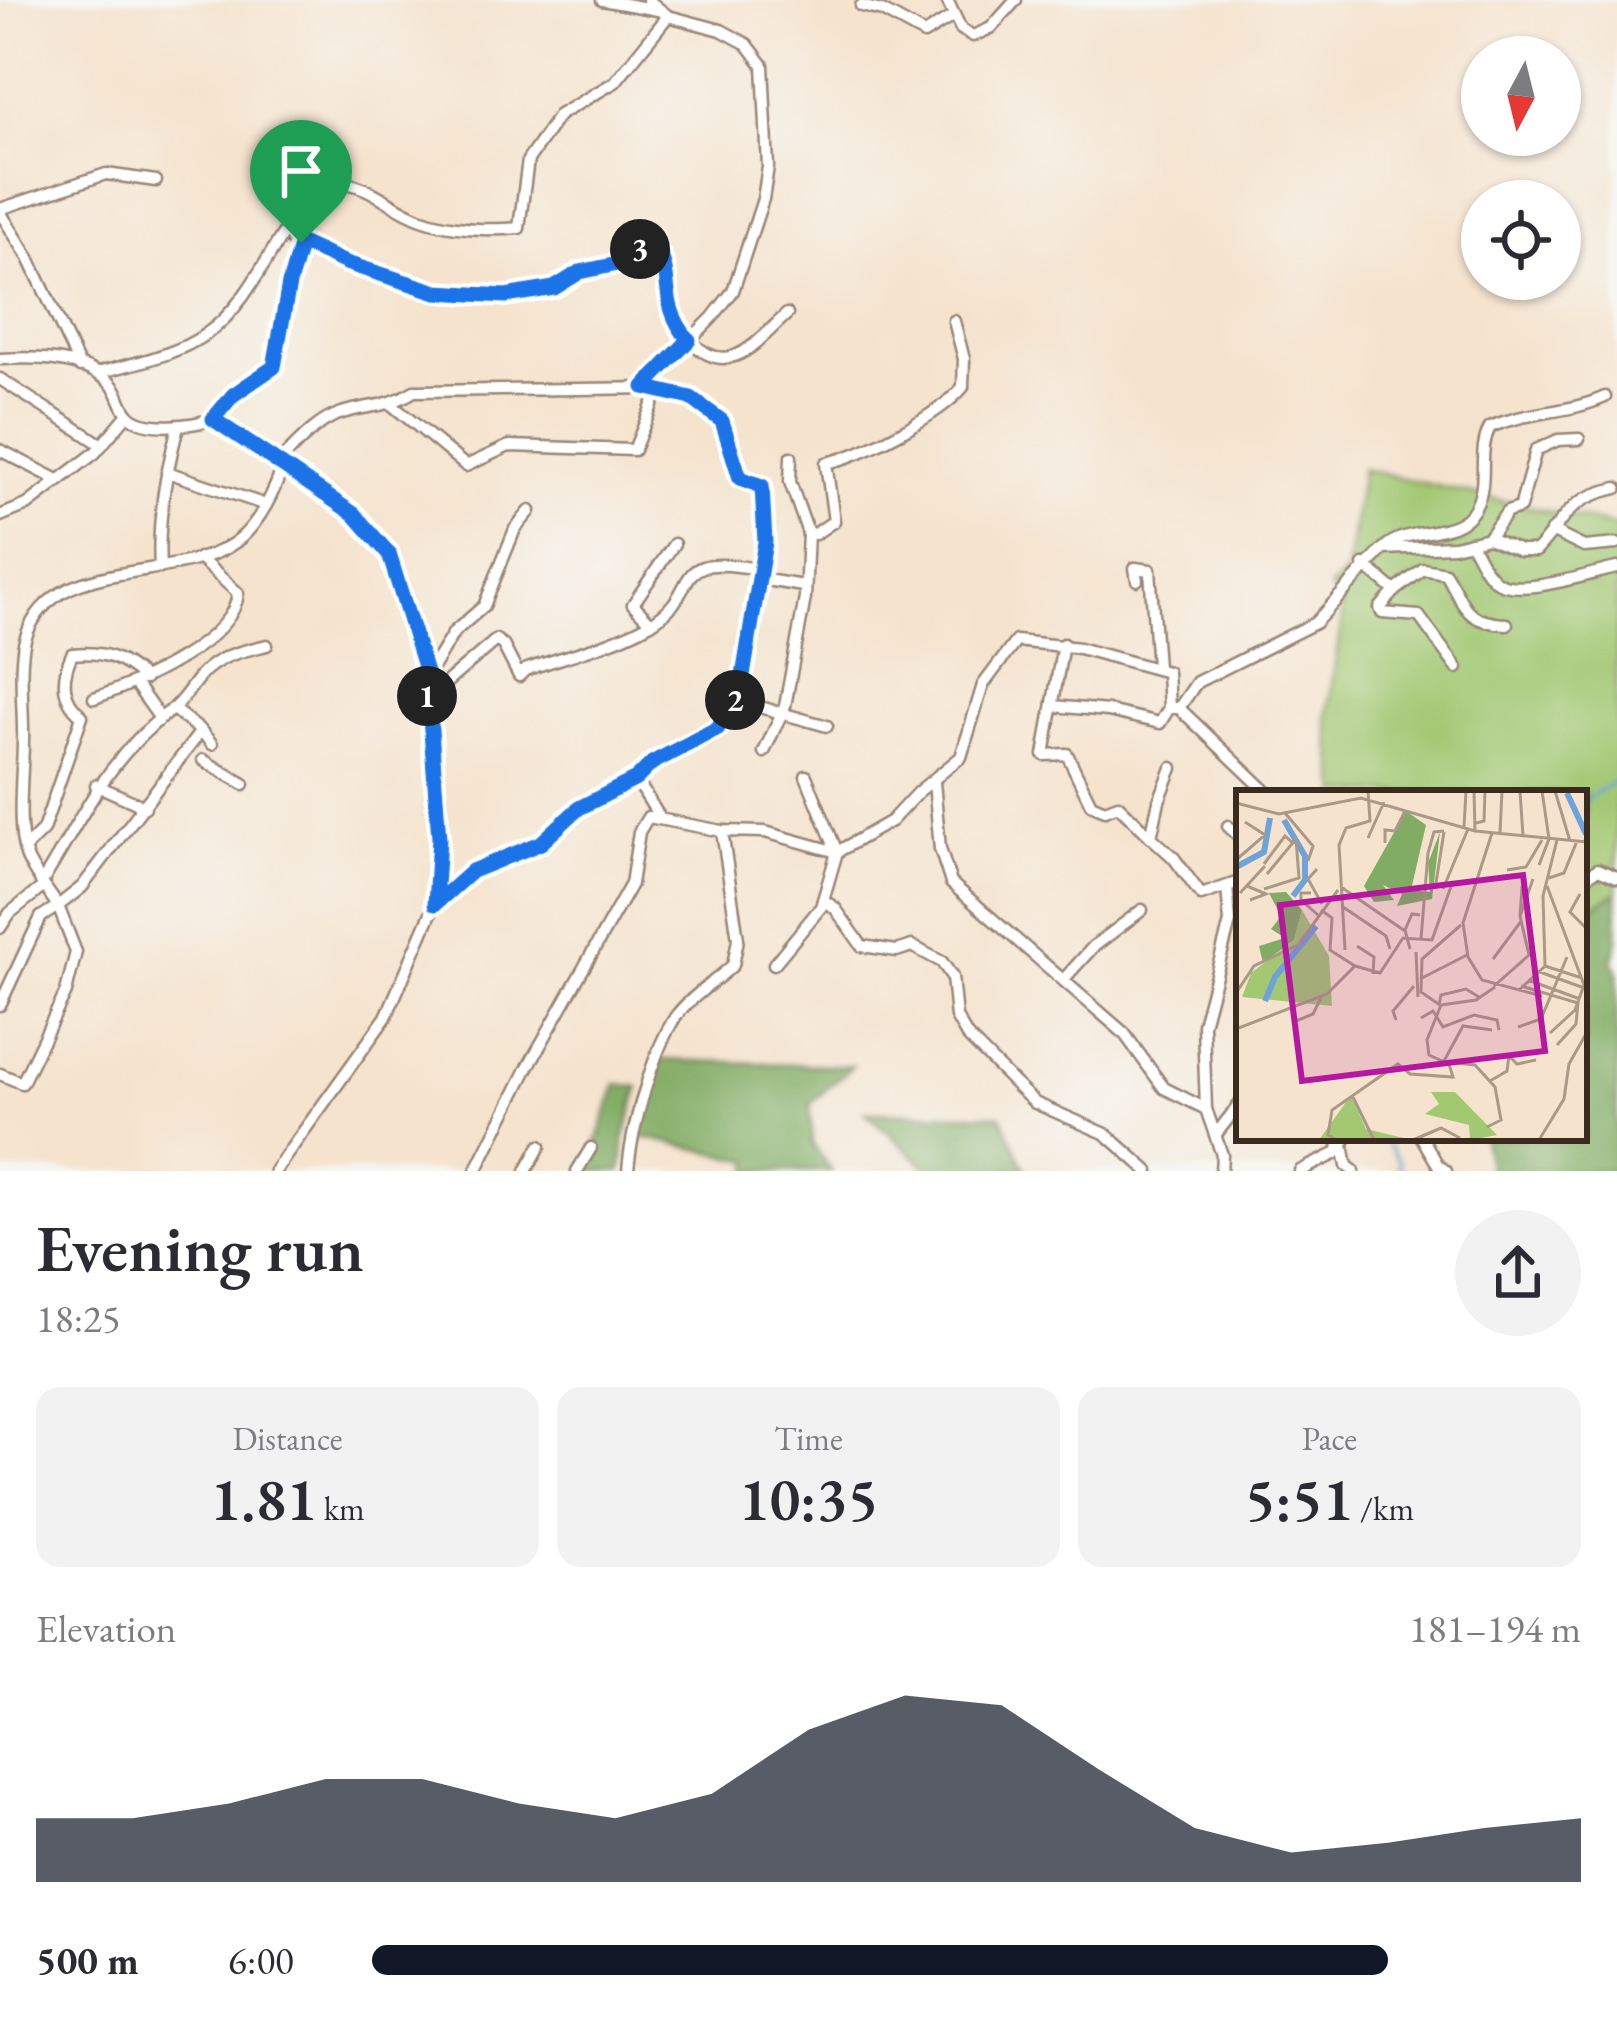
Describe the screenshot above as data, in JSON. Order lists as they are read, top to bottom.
{
  "north": "bottom",
  "page": {
    "pins": ["3", "1", "2"],
    "heading": ["Evening run", "18:25"],
    "stats": [
      ["Distance", "1.81 km"],
      ["Time", "10:35"],
      ["Pace", "5:51 /km"]
    ],
    "chart": ["Elevation", "181–194 m"],
    "list": [
      {
        "name": "500 m",
        "note": "6:00"
      }
    ]
  }
}
